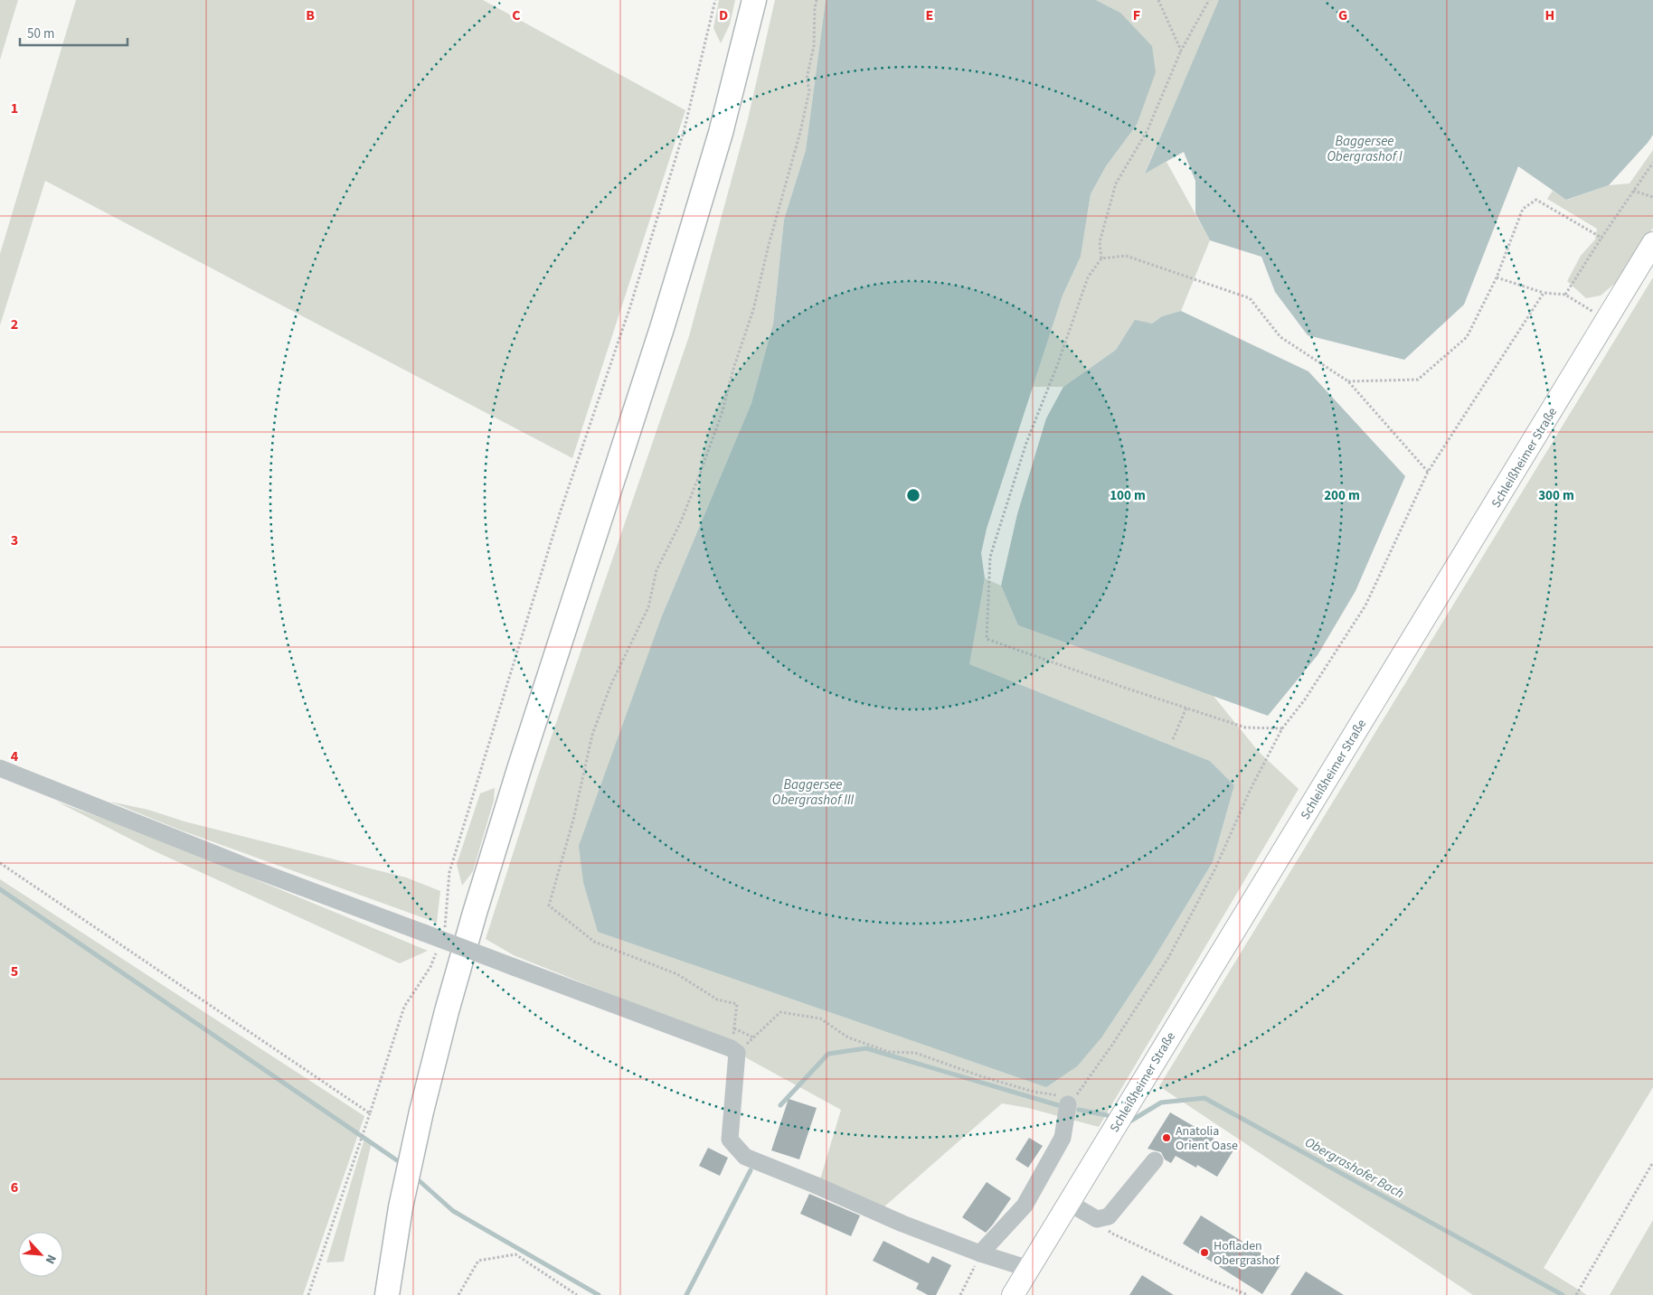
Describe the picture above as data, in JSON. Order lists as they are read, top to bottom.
{
  "streets": {
    "main road": ["Schleißheimer Straße"]
  },
  "water": ["Baggersee Obergrashof I", "Baggersee Obergrashof III", "Obergrashofer Bach"],
  "places": ["Anatolia Orient Oase", "Hofladen Obergrashof"],
  "scale_bar": "50 m",
  "north": "bottom right",
  "grid": {
    "columns": [
      "B",
      "C",
      "D",
      "E",
      "F",
      "G",
      "H"
    ],
    "rows": [
      "1",
      "2",
      "3",
      "4",
      "5",
      "6"
    ]
  },
  "rings": ["100 m", "200 m", "300 m"]
}
